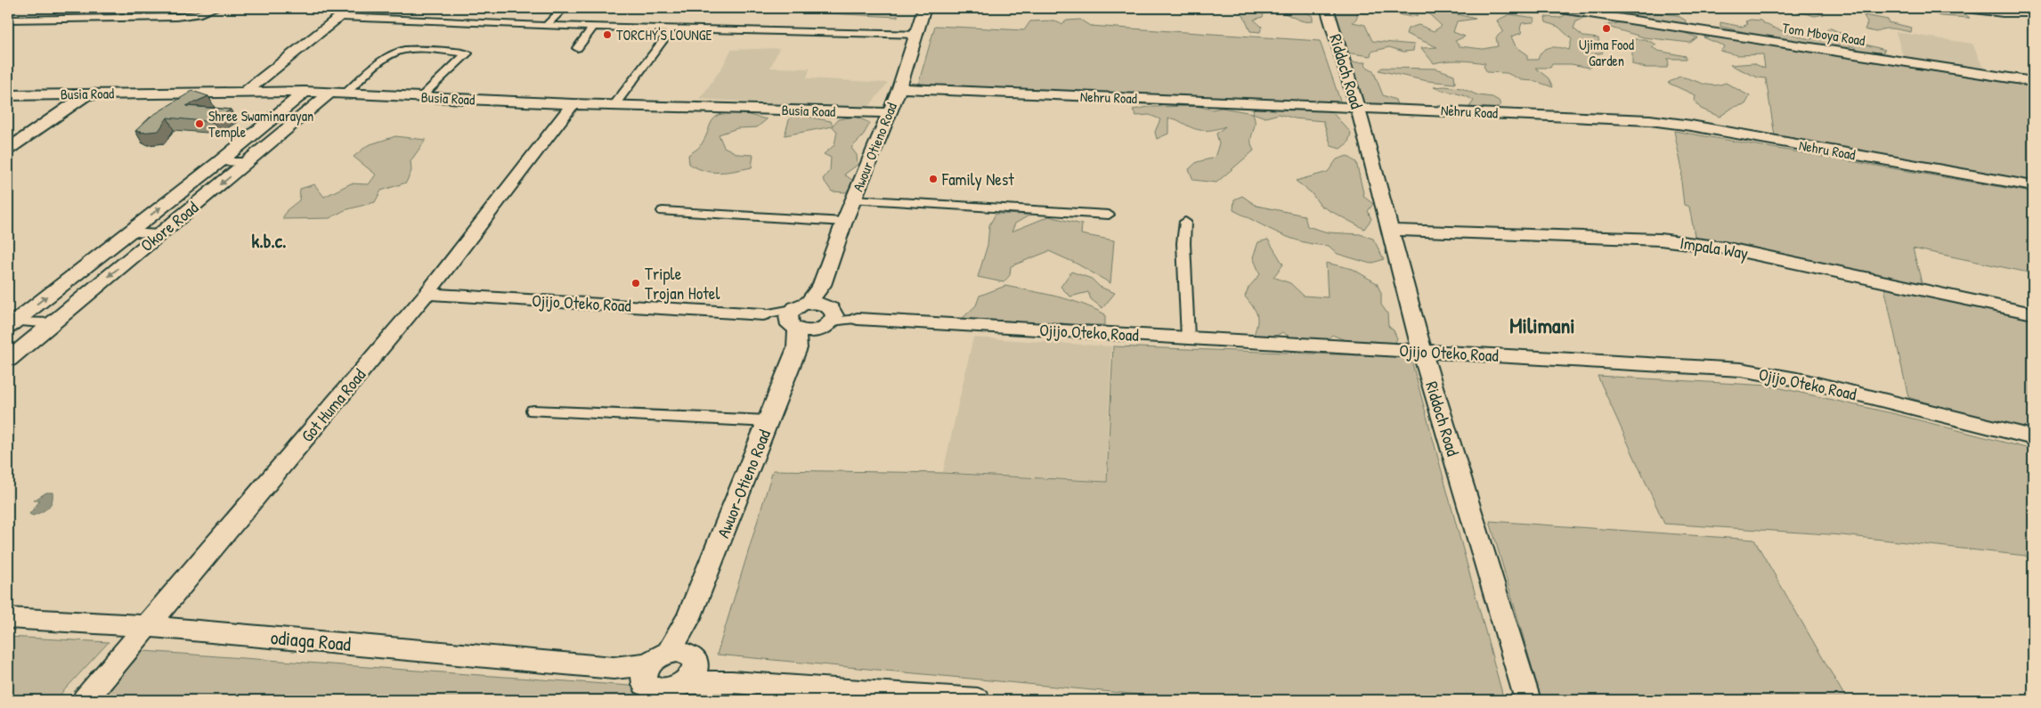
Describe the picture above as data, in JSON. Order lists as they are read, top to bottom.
{
  "streets": {
    "street": [
      "Tom Mboya Road",
      "Riddoch Road",
      "Busia Road",
      "Nehru Road",
      "Awour Otieno Road",
      "Okore Road",
      "Impala Way",
      "Ojijo Oteko Road",
      "Got Huma Road",
      "Awuor-Otieno Road",
      "odiaga Road"
    ]
  },
  "crossings": [
    ["Riddoch Road", "Nehru Road"],
    ["Riddoch Road", "Impala Way"],
    ["Riddoch Road", "Ojijo Oteko Road"],
    ["Busia Road", "Awour Otieno Road"],
    ["Busia Road", "Okore Road"],
    ["Busia Road", "Got Huma Road"],
    ["Nehru Road", "Awour Otieno Road"],
    ["Awour Otieno Road", "Awuor-Otieno Road"],
    ["Ojijo Oteko Road", "Got Huma Road"],
    ["Ojijo Oteko Road", "Awuor-Otieno Road"],
    ["Got Huma Road", "odiaga Road"],
    ["Awuor-Otieno Road", "odiaga Road"]
  ],
  "districts": ["k.b.c.", "Milimani"],
  "places": [
    "Ujima Food Garden",
    "TORCHY'S LOUNGE",
    "Shree Swaminarayan Temple",
    "Family Nest",
    "Triple Trojan Hotel"
  ]
}
